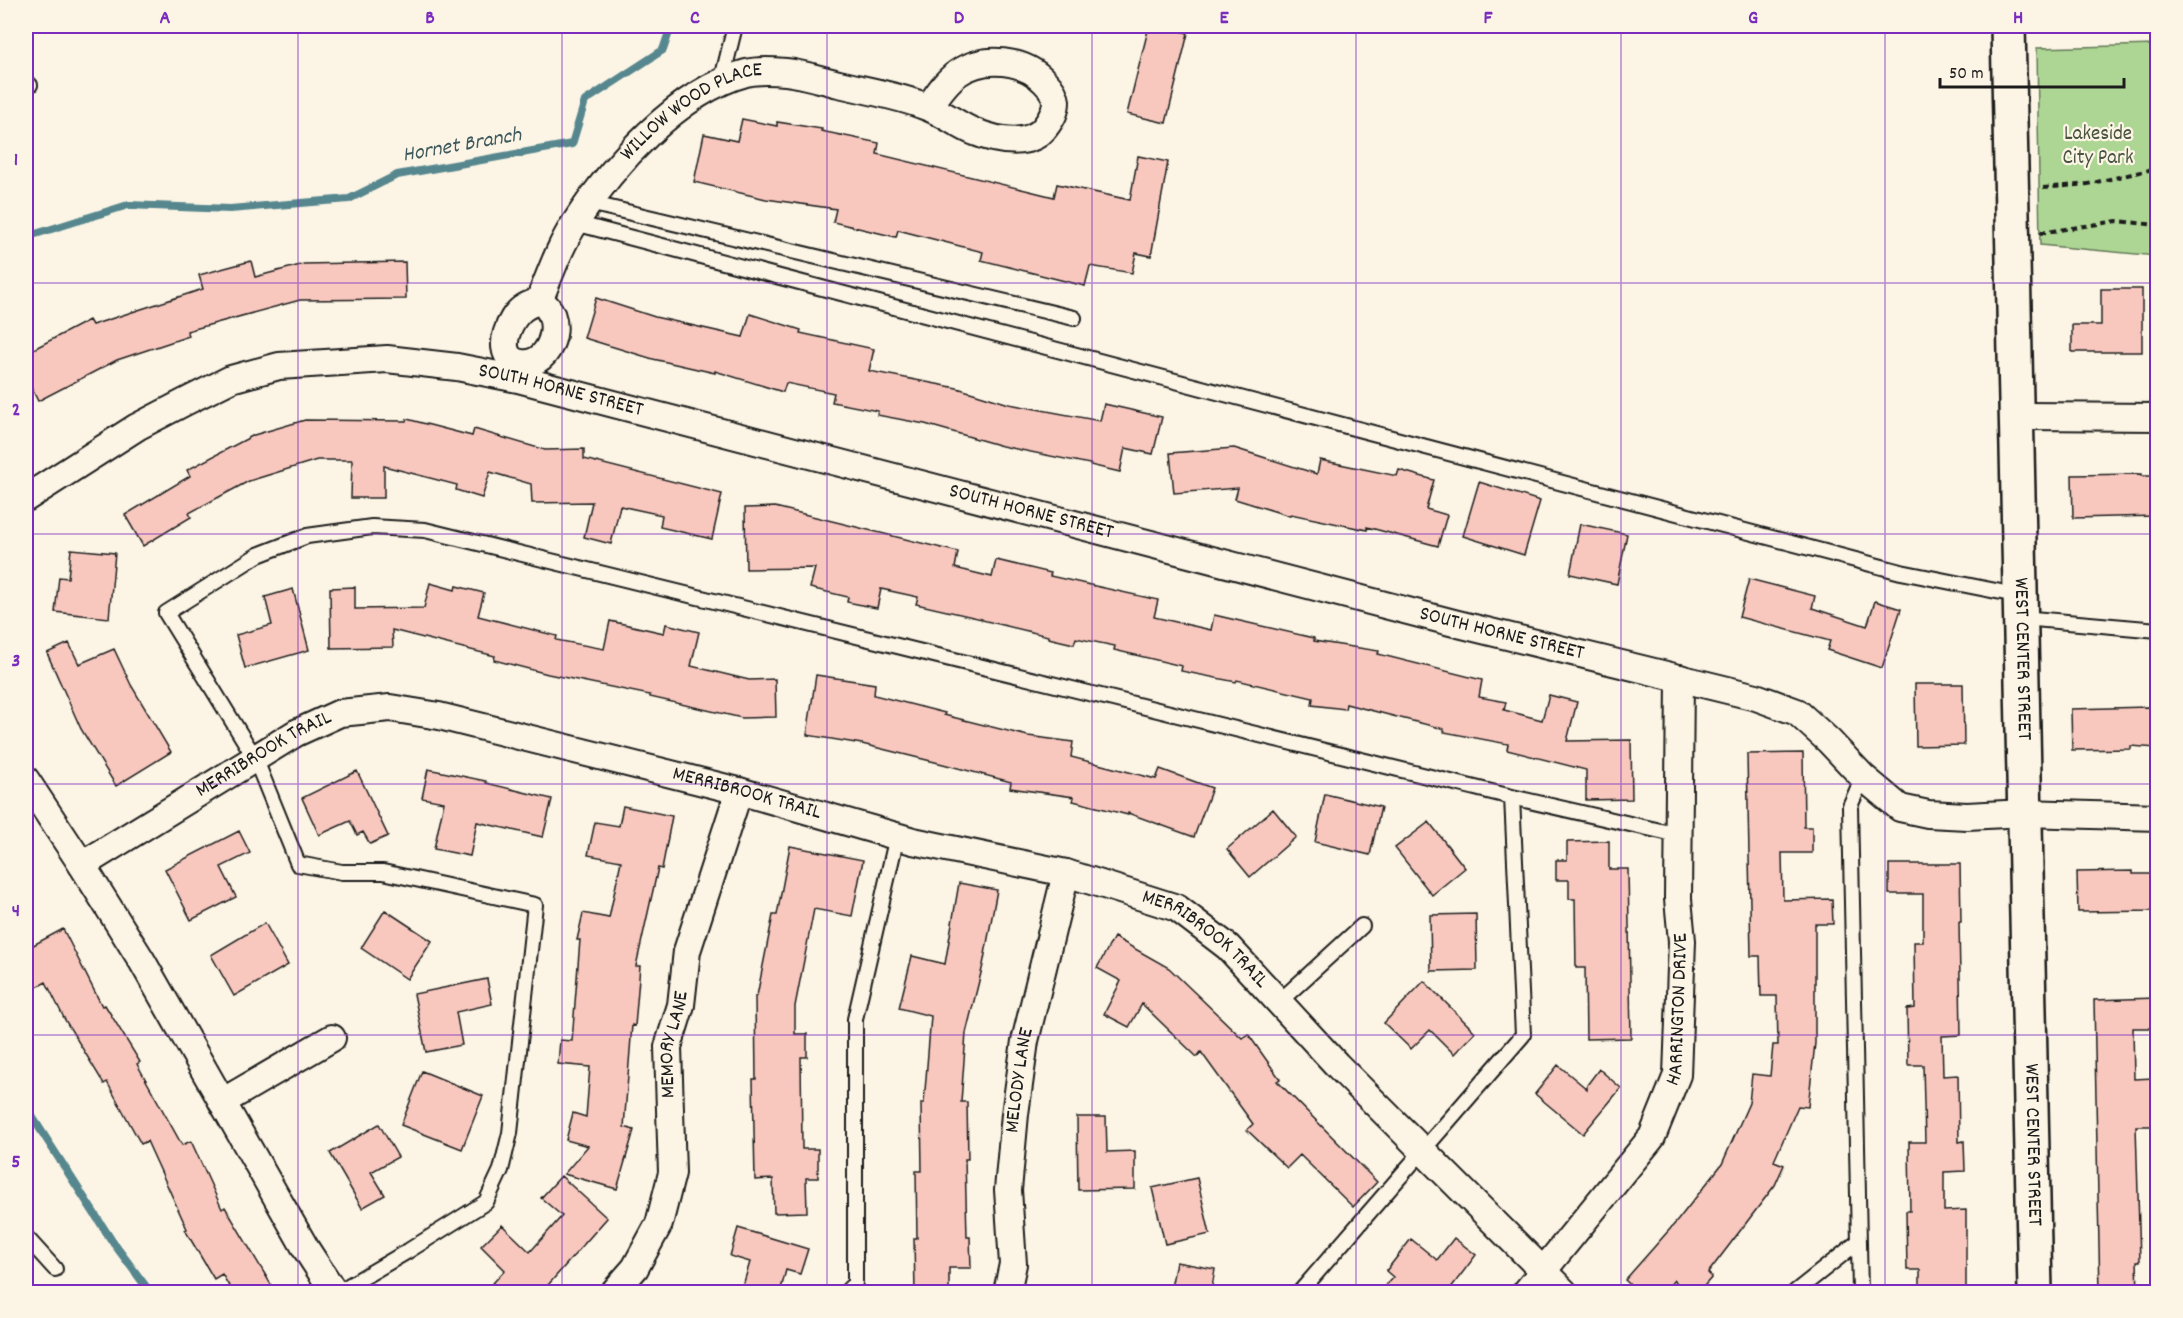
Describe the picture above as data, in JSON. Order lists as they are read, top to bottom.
{
  "streets": {
    "street": [
      "WILLOW WOOD PLACE",
      "SOUTH HORNE STREET",
      "WEST CENTER STREET",
      "MERRIBROOK TRAIL",
      "HARRINGTON DRIVE",
      "MEMORY LANE",
      "MELODY LANE"
    ]
  },
  "crossings": [
    ["WILLOW WOOD PLACE", "SOUTH HORNE STREET"],
    ["SOUTH HORNE STREET", "WEST CENTER STREET"],
    ["SOUTH HORNE STREET", "HARRINGTON DRIVE"],
    ["MERRIBROOK TRAIL", "HARRINGTON DRIVE"],
    ["MERRIBROOK TRAIL", "MEMORY LANE"],
    ["MERRIBROOK TRAIL", "MELODY LANE"]
  ],
  "water": ["Hornet Branch"],
  "parks": ["Lakeside City Park"],
  "scale_bar": "50 m",
  "grid": {
    "columns": [
      "A",
      "B",
      "C",
      "D",
      "E",
      "F",
      "G",
      "H"
    ],
    "rows": [
      "1",
      "2",
      "3",
      "4",
      "5"
    ]
  }
}
